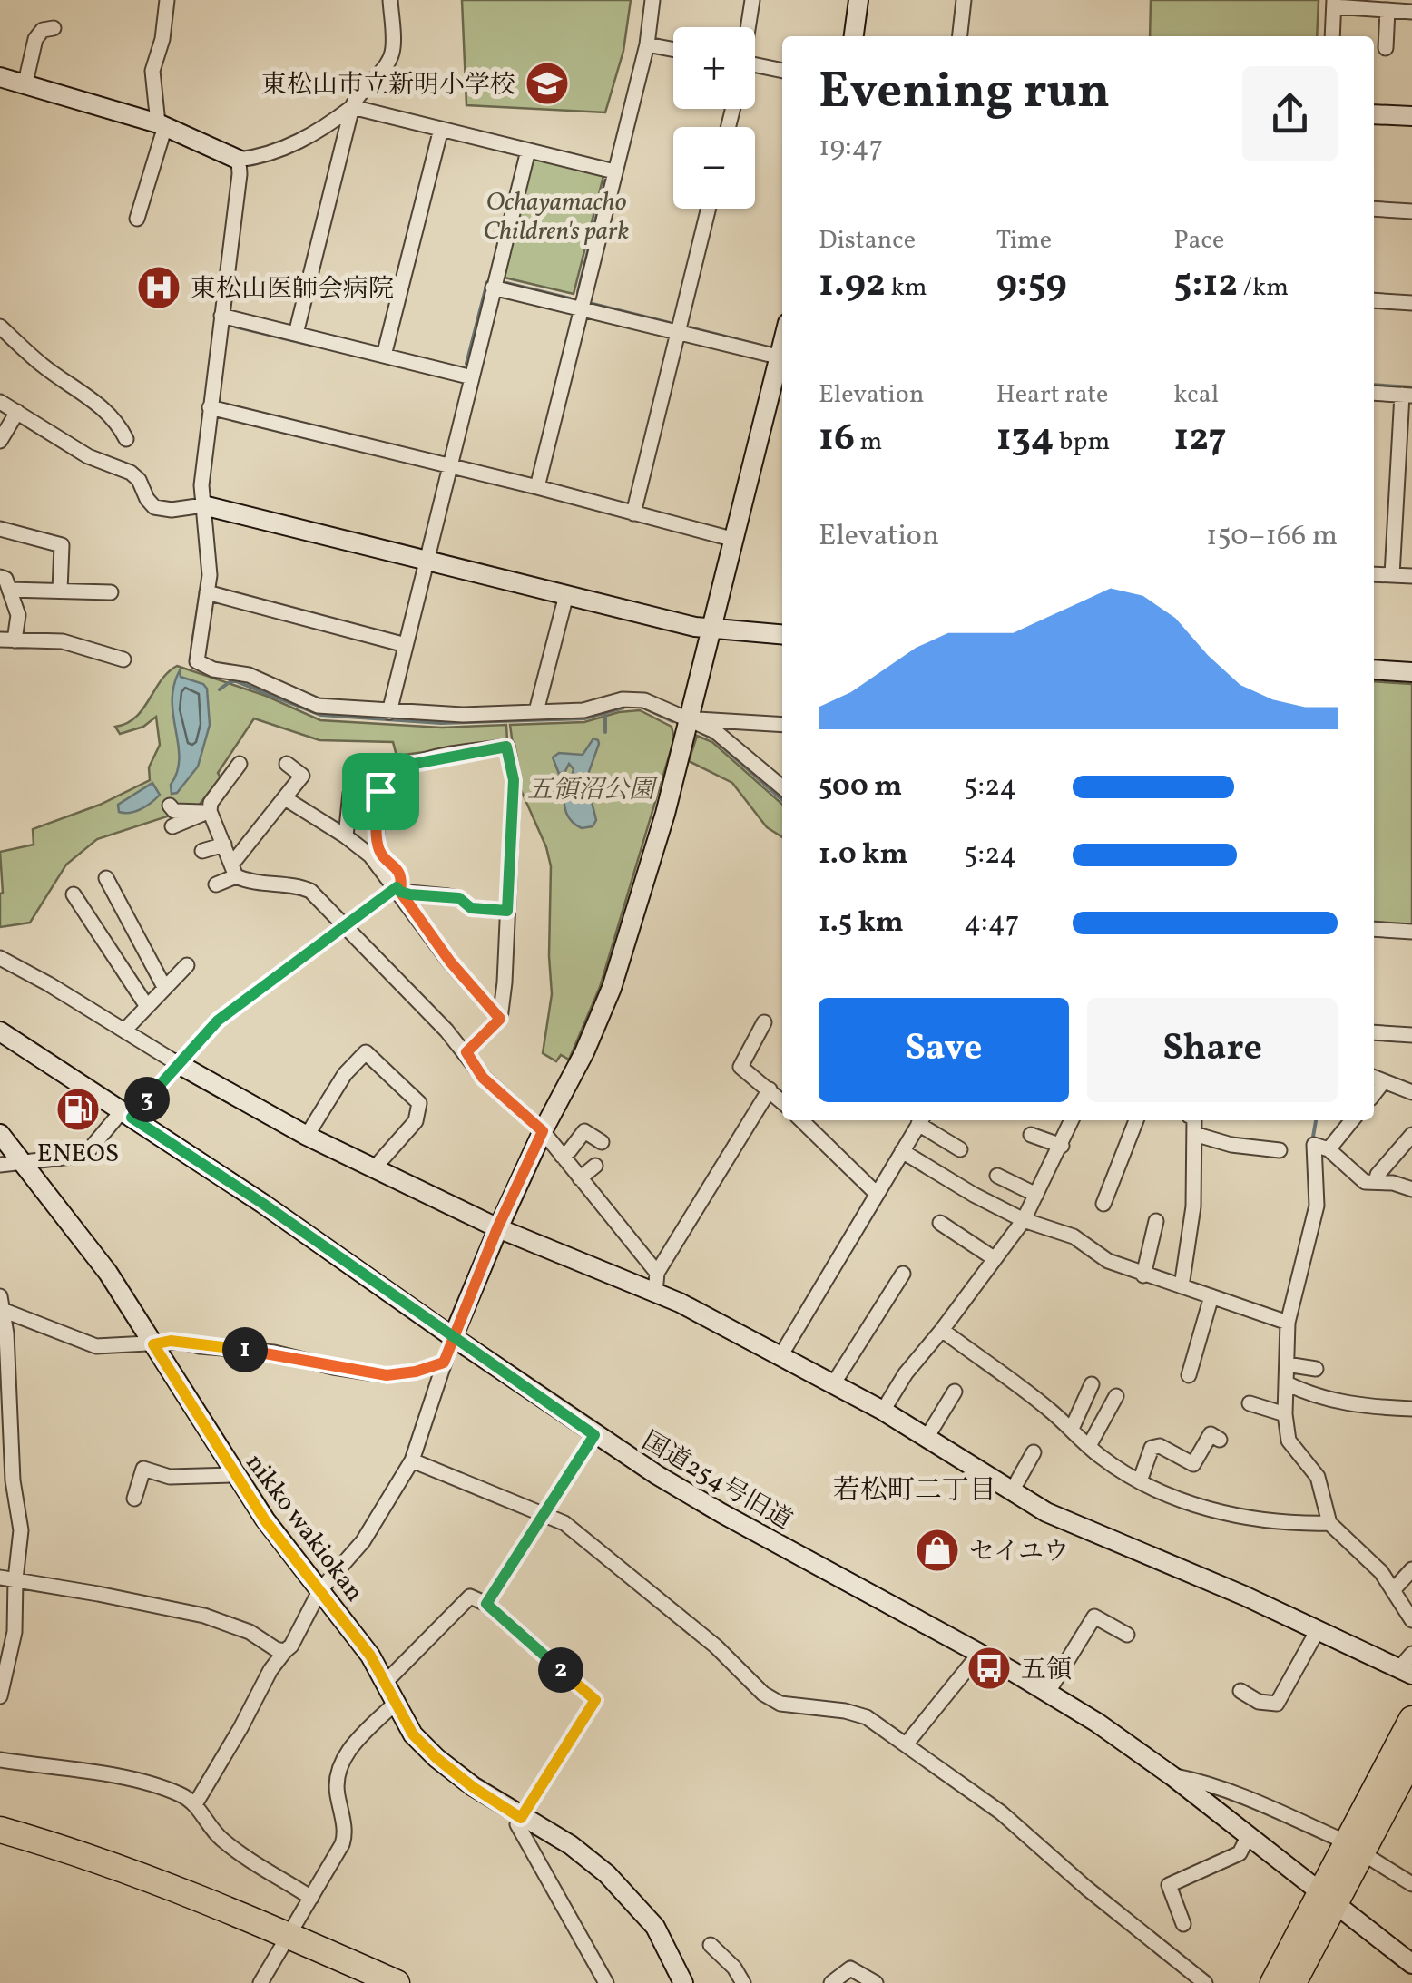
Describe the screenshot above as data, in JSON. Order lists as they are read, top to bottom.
{
  "streets": {
    "street": ["国道254号旧道", "nikko wakiokan"]
  },
  "districts": ["若松町二丁目"],
  "parks": ["Ochayamacho Children's park", "五領沼公園"],
  "places": {
    "school or university": ["東松山市立新明小学校"],
    "hospital": ["東松山医師会病院"],
    "fuel station": ["ENEOS"],
    "shop": ["セイユウ"],
    "bus stop": ["五領"]
  },
  "page": {
    "map_buttons": ["+", "−"],
    "heading": ["Evening run", "19:47"],
    "stats": [
      ["Distance", "1.92 km"],
      ["Time", "9:59"],
      ["Pace", "5:12 /km"],
      ["Elevation", "16 m"],
      ["Heart rate", "134 bpm"],
      ["kcal", "127"]
    ],
    "chart": ["Elevation", "150–166 m"],
    "list": [
      {
        "name": "500 m",
        "note": "5:24"
      },
      {
        "name": "1.0 km",
        "note": "5:24"
      },
      {
        "name": "1.5 km",
        "note": "4:47"
      }
    ],
    "buttons": ["Save", "Share"],
    "pins": ["3", "1", "2"]
  }
}
